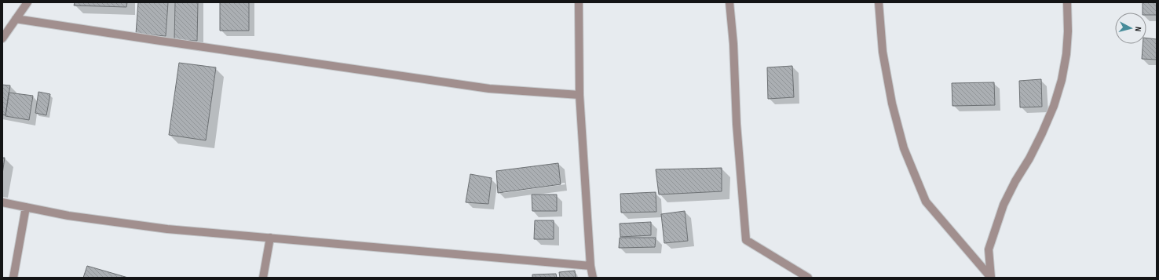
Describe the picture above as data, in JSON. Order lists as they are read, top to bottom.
{
  "north": "right"
}
